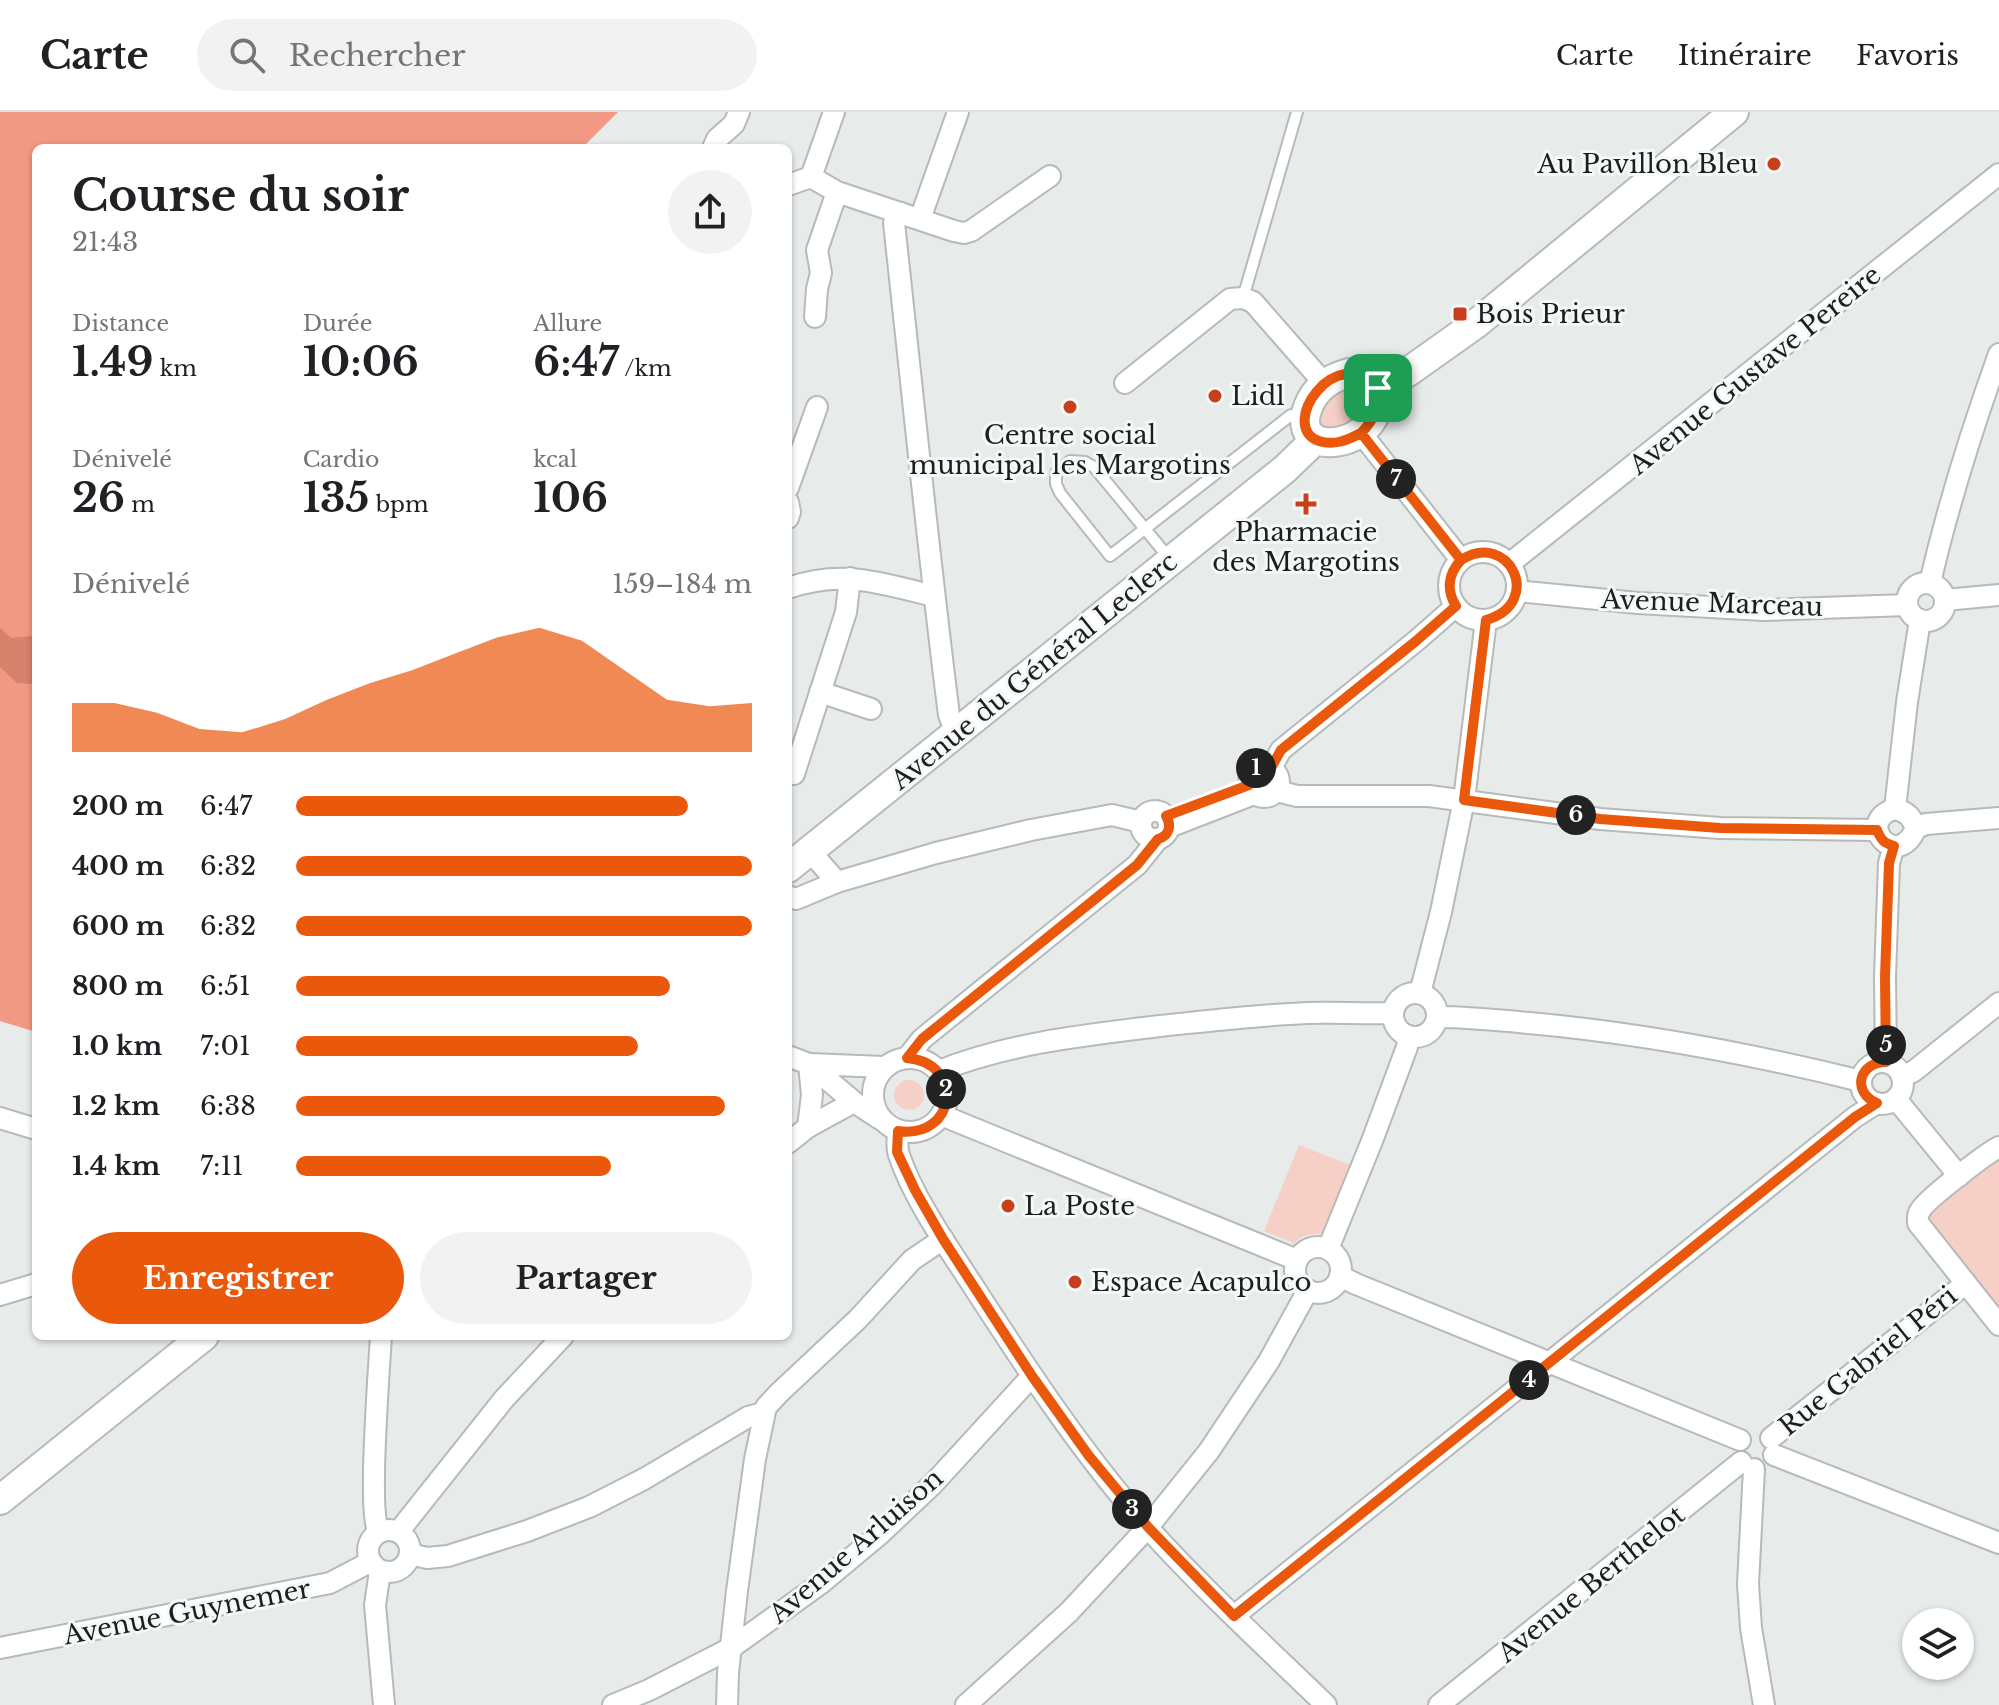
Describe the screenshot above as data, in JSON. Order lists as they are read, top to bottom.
{
  "streets": {
    "street": [
      "Avenue Gustave Pereire",
      "Avenue Marceau",
      "Avenue du Général Leclerc",
      "Rue Gabriel Péri",
      "Avenue Arluison",
      "Avenue Berthelot",
      "Avenue Guynemer"
    ]
  },
  "crossings": [
    ["Avenue Gustave Pereire", "Avenue Marceau"],
    ["Rue Gabriel Péri", "Avenue Berthelot"]
  ],
  "places": {
    "other": [
      "Au Pavillon Bleu",
      "Lidl",
      "Centre social municipal les Margotins",
      "La Poste",
      "Espace Acapulco"
    ],
    "transit": ["Bois Prieur"],
    "health": ["Pharmacie des Margotins"]
  },
  "page": {
    "header": "Carte",
    "search": "Rechercher",
    "nav": ["Carte", "Itinéraire", "Favoris"],
    "heading": ["Course du soir", "21:43"],
    "stats": [
      ["Distance", "1.49 km"],
      ["Durée", "10:06"],
      ["Allure", "6:47 /km"],
      ["Dénivelé", "26 m"],
      ["Cardio", "135 bpm"],
      ["kcal", "106"]
    ],
    "pins": [
      "7",
      "1",
      "6",
      "5",
      "2",
      "4",
      "3"
    ],
    "chart": ["Dénivelé", "159–184 m"],
    "list": [
      {
        "name": "200 m",
        "note": "6:47"
      },
      {
        "name": "400 m",
        "note": "6:32"
      },
      {
        "name": "600 m",
        "note": "6:32"
      },
      {
        "name": "800 m",
        "note": "6:51"
      },
      {
        "name": "1.0 km",
        "note": "7:01"
      },
      {
        "name": "1.2 km",
        "note": "6:38"
      },
      {
        "name": "1.4 km",
        "note": "7:11"
      }
    ],
    "buttons": ["Enregistrer", "Partager"]
  }
}
